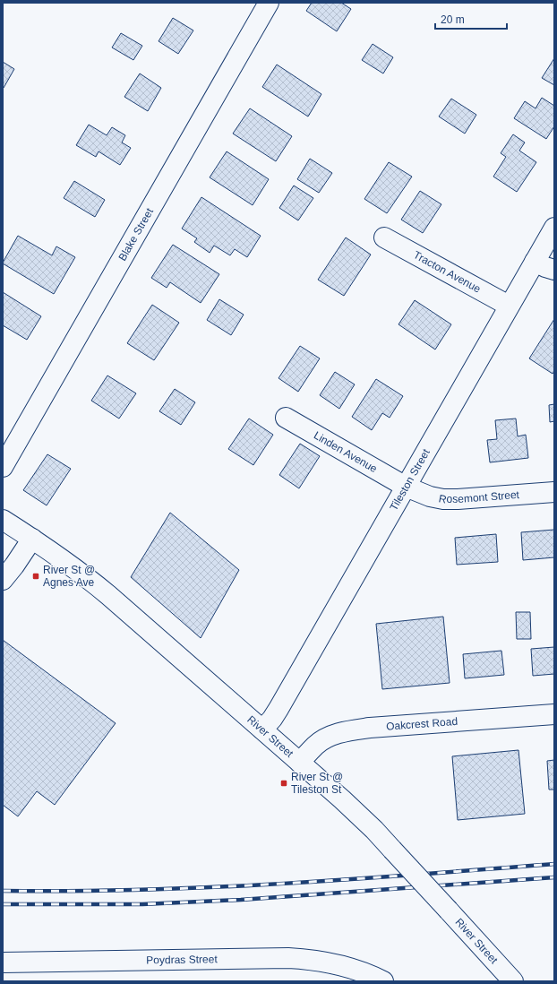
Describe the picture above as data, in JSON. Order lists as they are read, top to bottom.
{
  "streets": {
    "street": [
      "Blake Street",
      "Tracton Avenue",
      "Linden Avenue",
      "Tileston Street",
      "Rosemont Street",
      "Oakcrest Road",
      "River Street",
      "Poydras Street"
    ]
  },
  "crossings": [
    ["Tracton Avenue", "Tileston Street"],
    ["Linden Avenue", "Tileston Street"],
    ["Linden Avenue", "Rosemont Street"],
    ["Tileston Street", "Rosemont Street"],
    ["Tileston Street", "River Street"],
    ["Oakcrest Road", "River Street"]
  ],
  "places": {
    "transit": ["River St @ Agnes Ave", "River St @ Tileston St"]
  },
  "scale_bar": "20 m"
}
